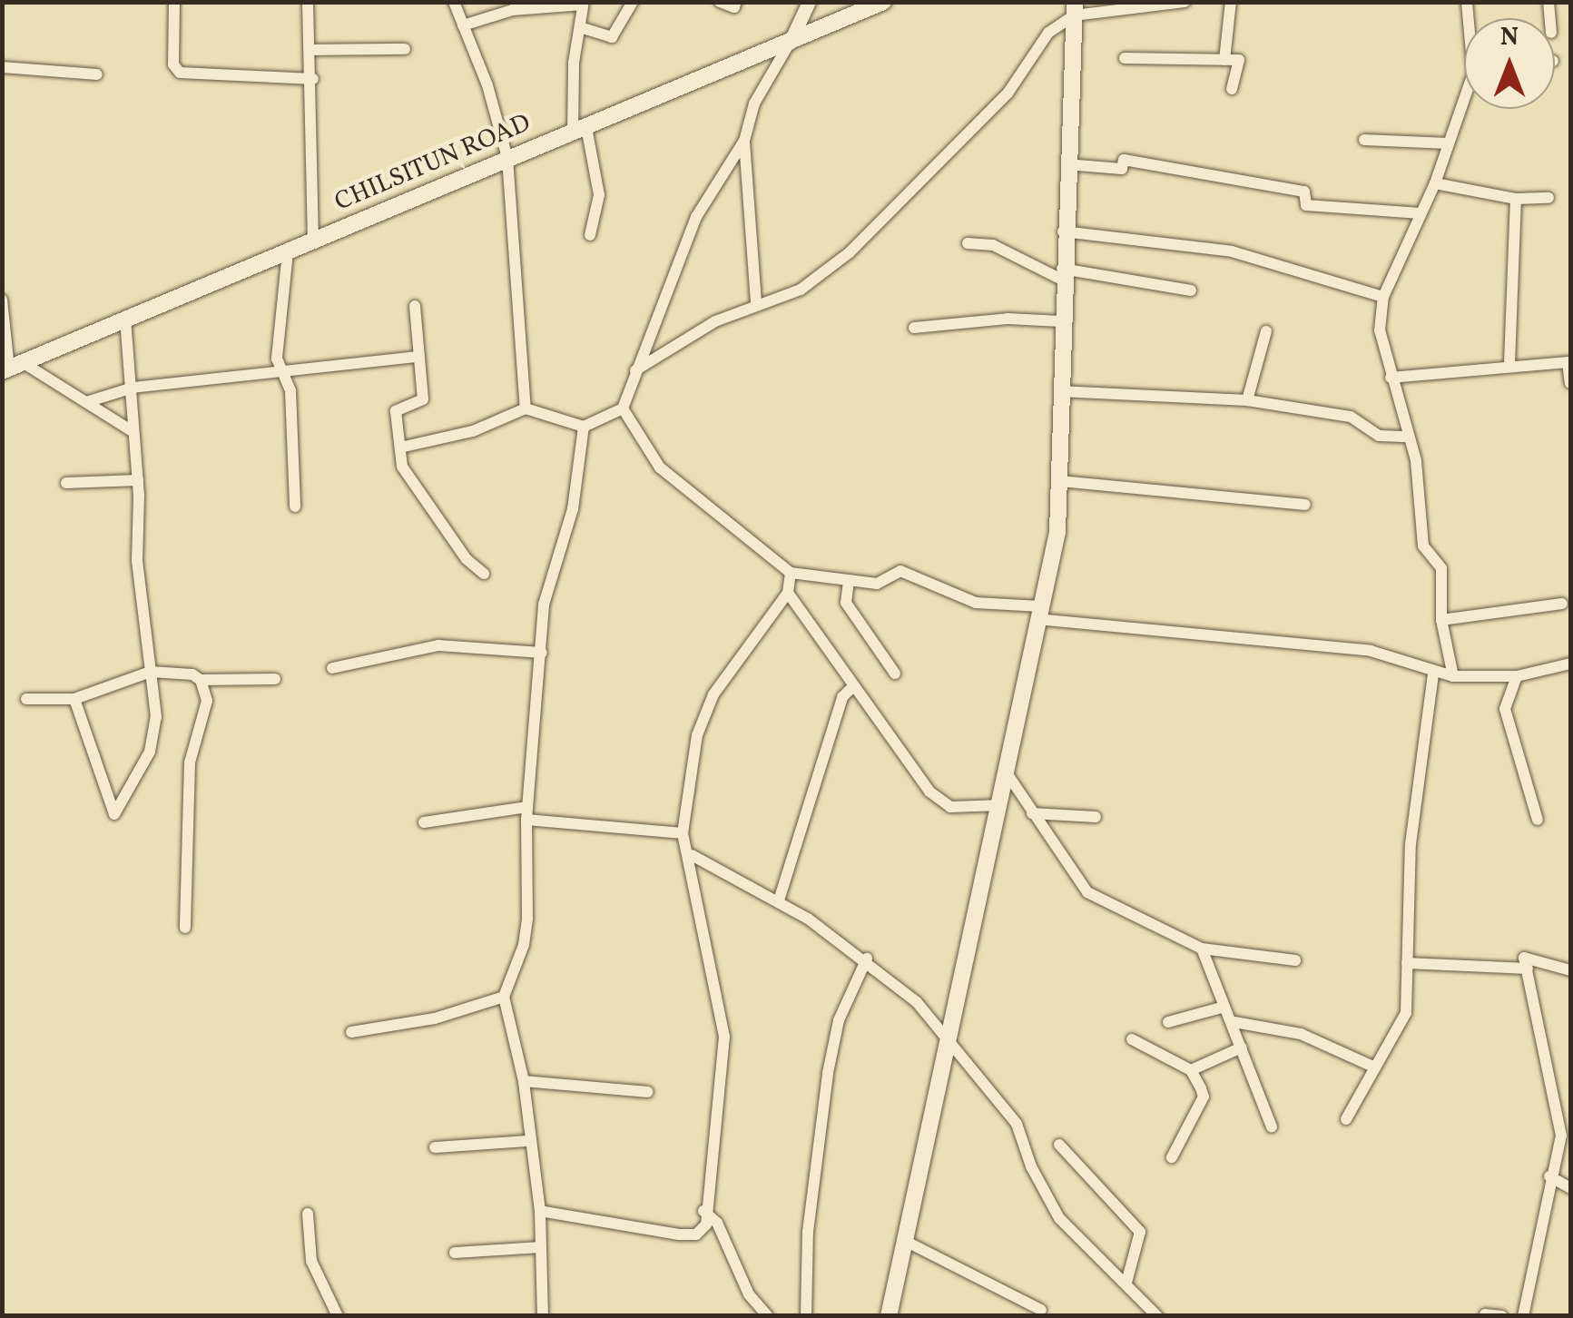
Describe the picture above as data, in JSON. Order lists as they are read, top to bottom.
{
  "streets": {
    "main road": ["CHILSITUN ROAD"]
  },
  "north": "top"
}
